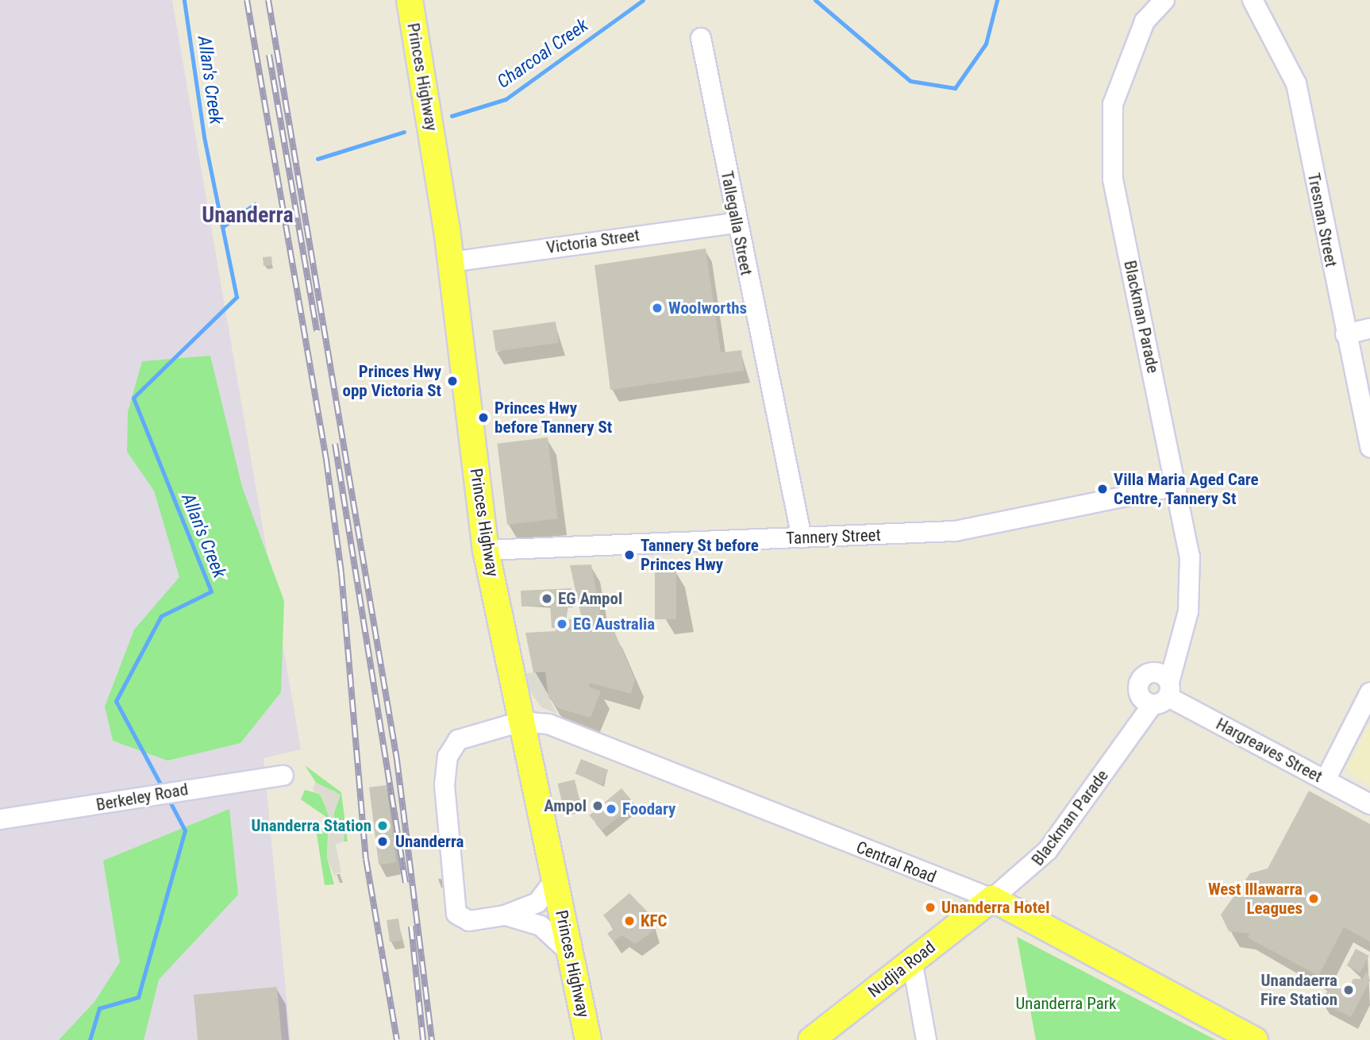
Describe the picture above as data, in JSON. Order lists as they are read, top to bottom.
{
  "streets": {
    "main road": ["Princes Highway", "Central Road", "Nudjia Road"],
    "street": [
      "Tresnan Street",
      "Tallegalla Street",
      "Victoria Street",
      "Blackman Parade",
      "Tannery Street",
      "Hargreaves Street",
      "Berkeley Road"
    ]
  },
  "crossings": [
    ["Princes Highway", "Victoria Street"],
    ["Princes Highway", "Tannery Street"],
    ["Princes Highway", "Central Road"],
    ["Tallegalla Street", "Victoria Street"],
    ["Tallegalla Street", "Tannery Street"],
    ["Blackman Parade", "Tannery Street"],
    ["Blackman Parade", "Hargreaves Street"],
    ["Blackman Parade", "Central Road"],
    ["Blackman Parade", "Nudjia Road"],
    ["Central Road", "Nudjia Road"]
  ],
  "districts": ["Unanderra"],
  "water": ["Charcoal Creek", "Allan's Creek"],
  "parks": ["Unanderra Park"],
  "places": [
    "Woolworths",
    "Princes Hwy opp Victoria St",
    "Princes Hwy before Tannery St",
    "Villa Maria Aged Care Centre, Tannery St",
    "Tannery St before Princes Hwy",
    "EG Ampol",
    "EG Australia",
    "Ampol",
    "Foodary",
    "Unanderra Station",
    "Unanderra",
    "West Illawarra Leagues",
    "Unanderra Hotel",
    "KFC",
    "Unandaerra Fire Station"
  ]
}
